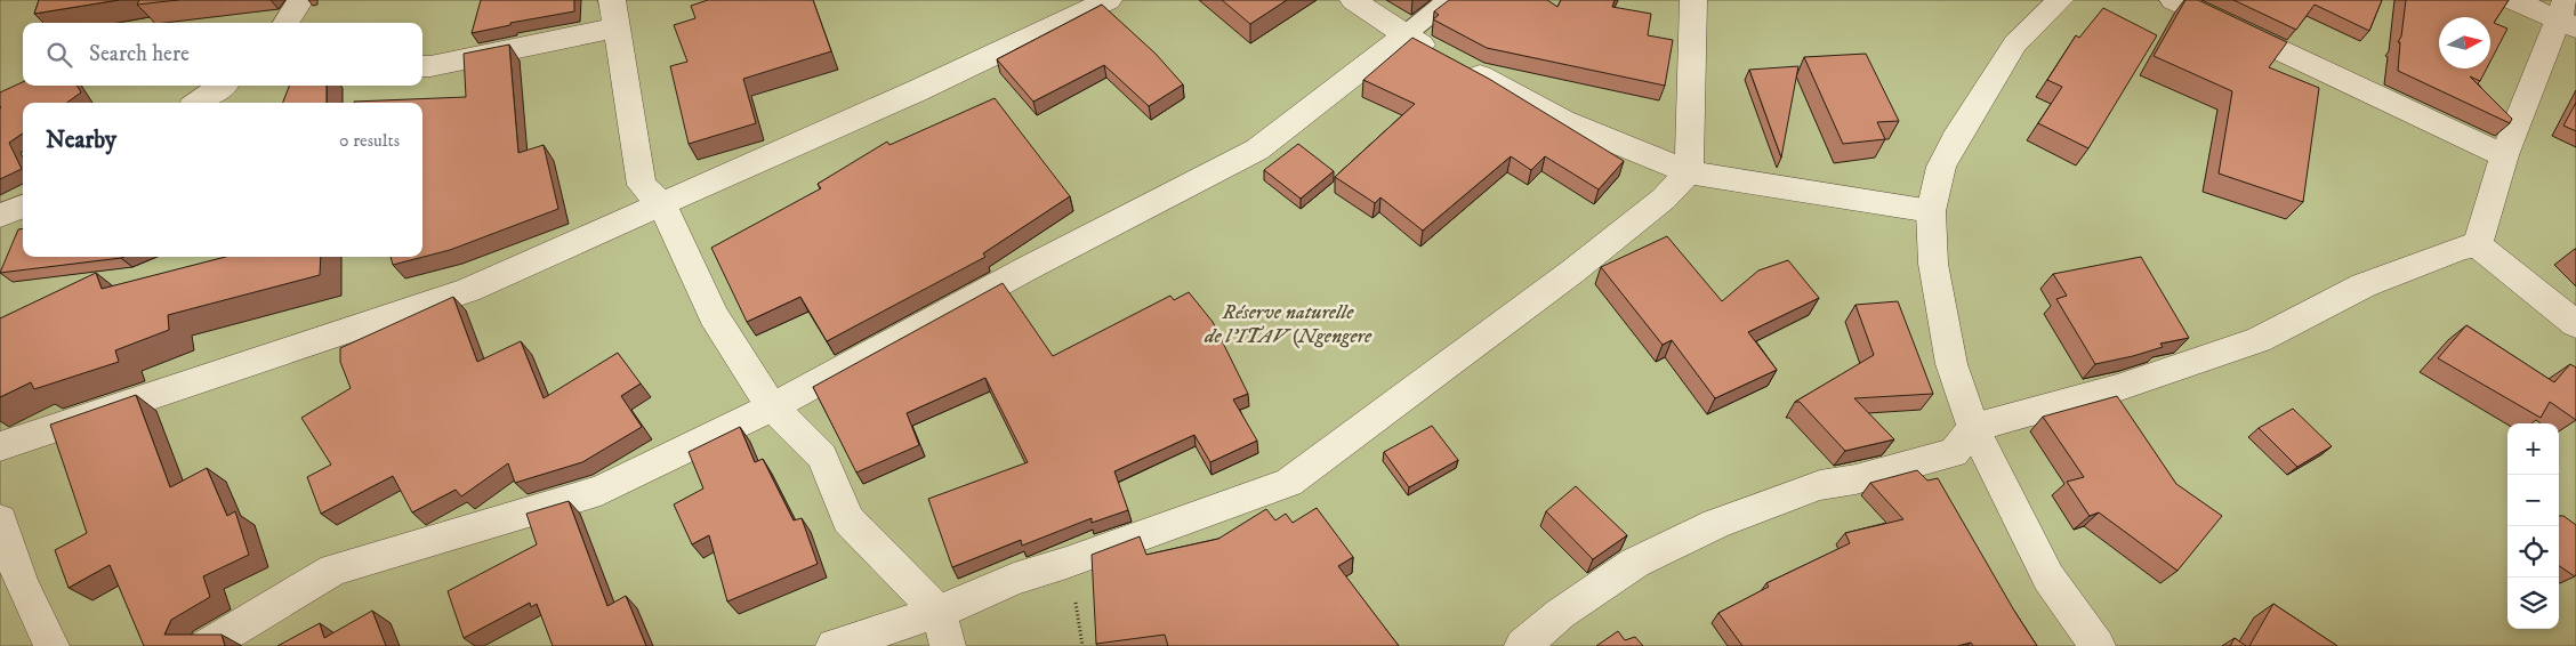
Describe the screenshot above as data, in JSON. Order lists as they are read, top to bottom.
{
  "parks": ["Réserve naturelle de l'ITAV (Ngengere"],
  "north": "right",
  "page": {
    "search": "Search here",
    "heading": ["Nearby", "0 results"],
    "map_buttons": ["+", "−"]
  }
}
